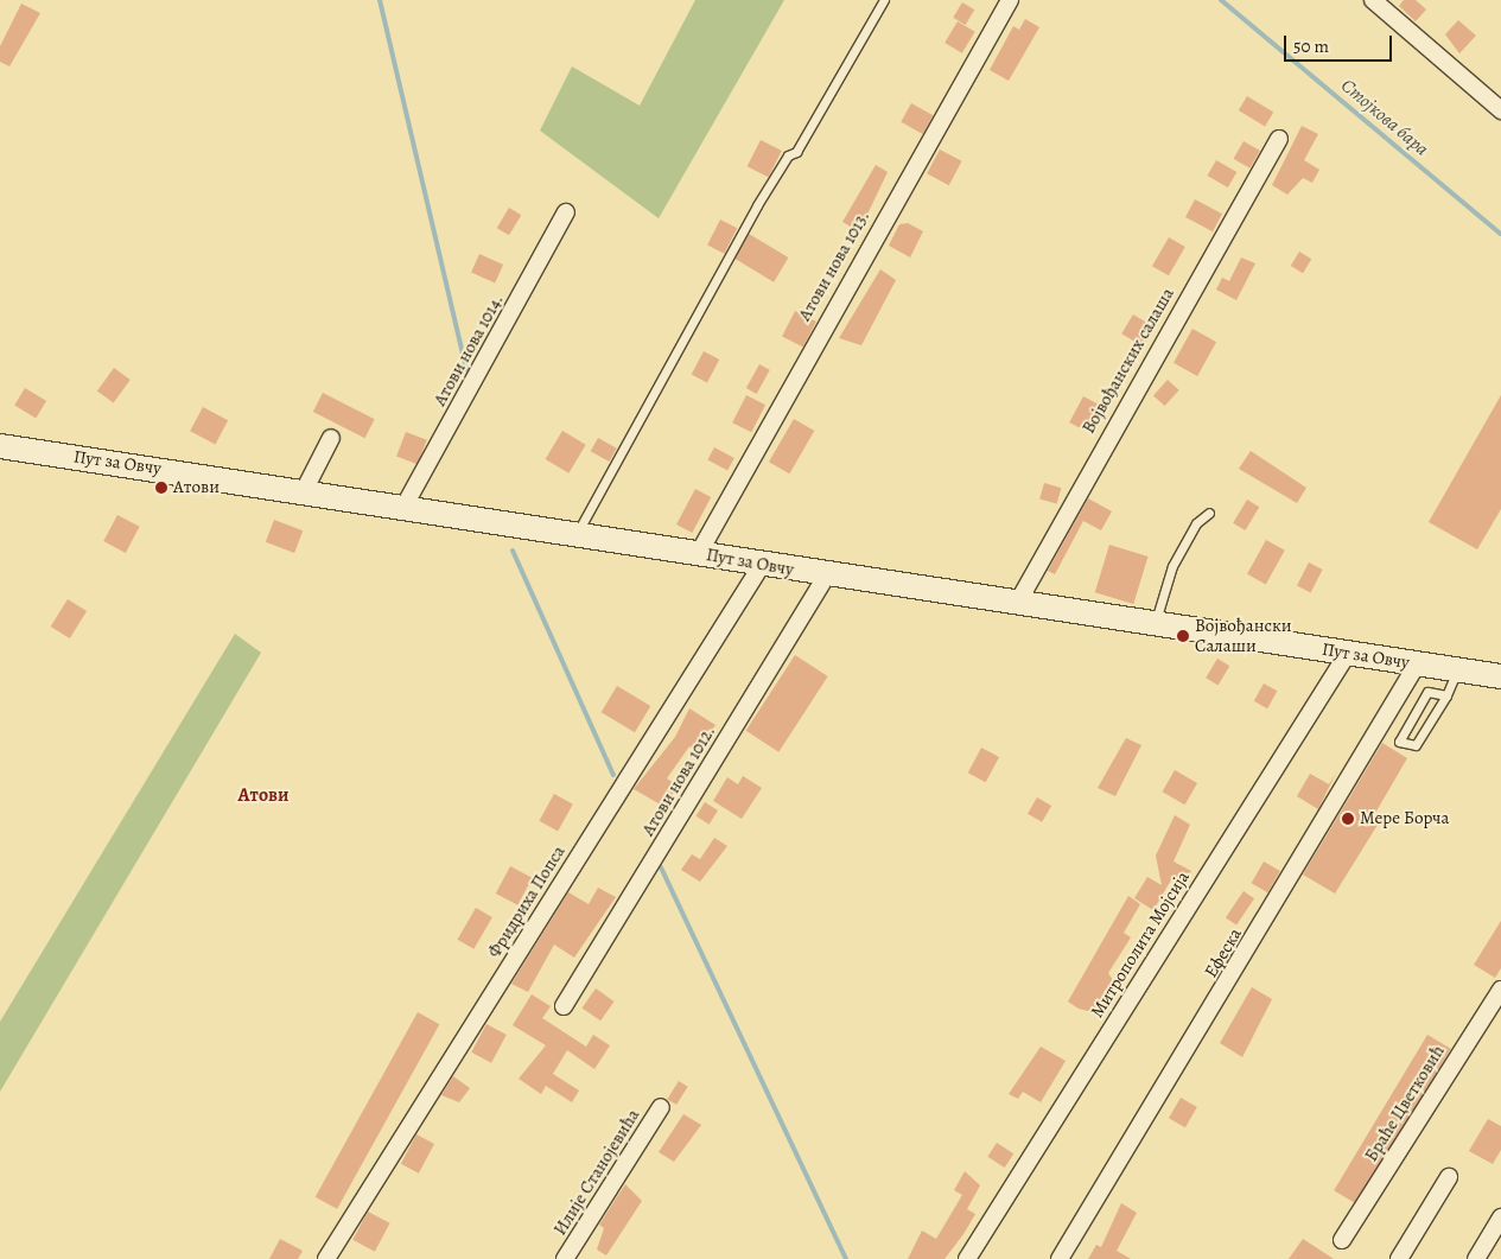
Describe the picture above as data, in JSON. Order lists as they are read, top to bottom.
{
  "streets": {
    "street": [
      "Атови нова 1013.",
      "Атови нова 1014.",
      "Војвођанских салаша",
      "Пут за Овчу",
      "Атови нова 1012.",
      "Фридриха Попса",
      "Митрополита Мојсија",
      "Ефеска",
      "Браће Цветковић",
      "Илије Станојевића"
    ]
  },
  "crossings": [
    ["Атови нова 1013.", "Пут за Овчу"],
    ["Атови нова 1014.", "Пут за Овчу"],
    ["Војвођанских салаша", "Пут за Овчу"],
    ["Пут за Овчу", "Атови нова 1012."],
    ["Пут за Овчу", "Фридриха Попса"],
    ["Пут за Овчу", "Митрополита Мојсија"],
    ["Пут за Овчу", "Ефеска"]
  ],
  "districts": ["Атови"],
  "water": ["Стојкова бара"],
  "places": ["Атови", "Војвођански Салаши", "Мере Борча"],
  "scale_bar": "50 m"
}
